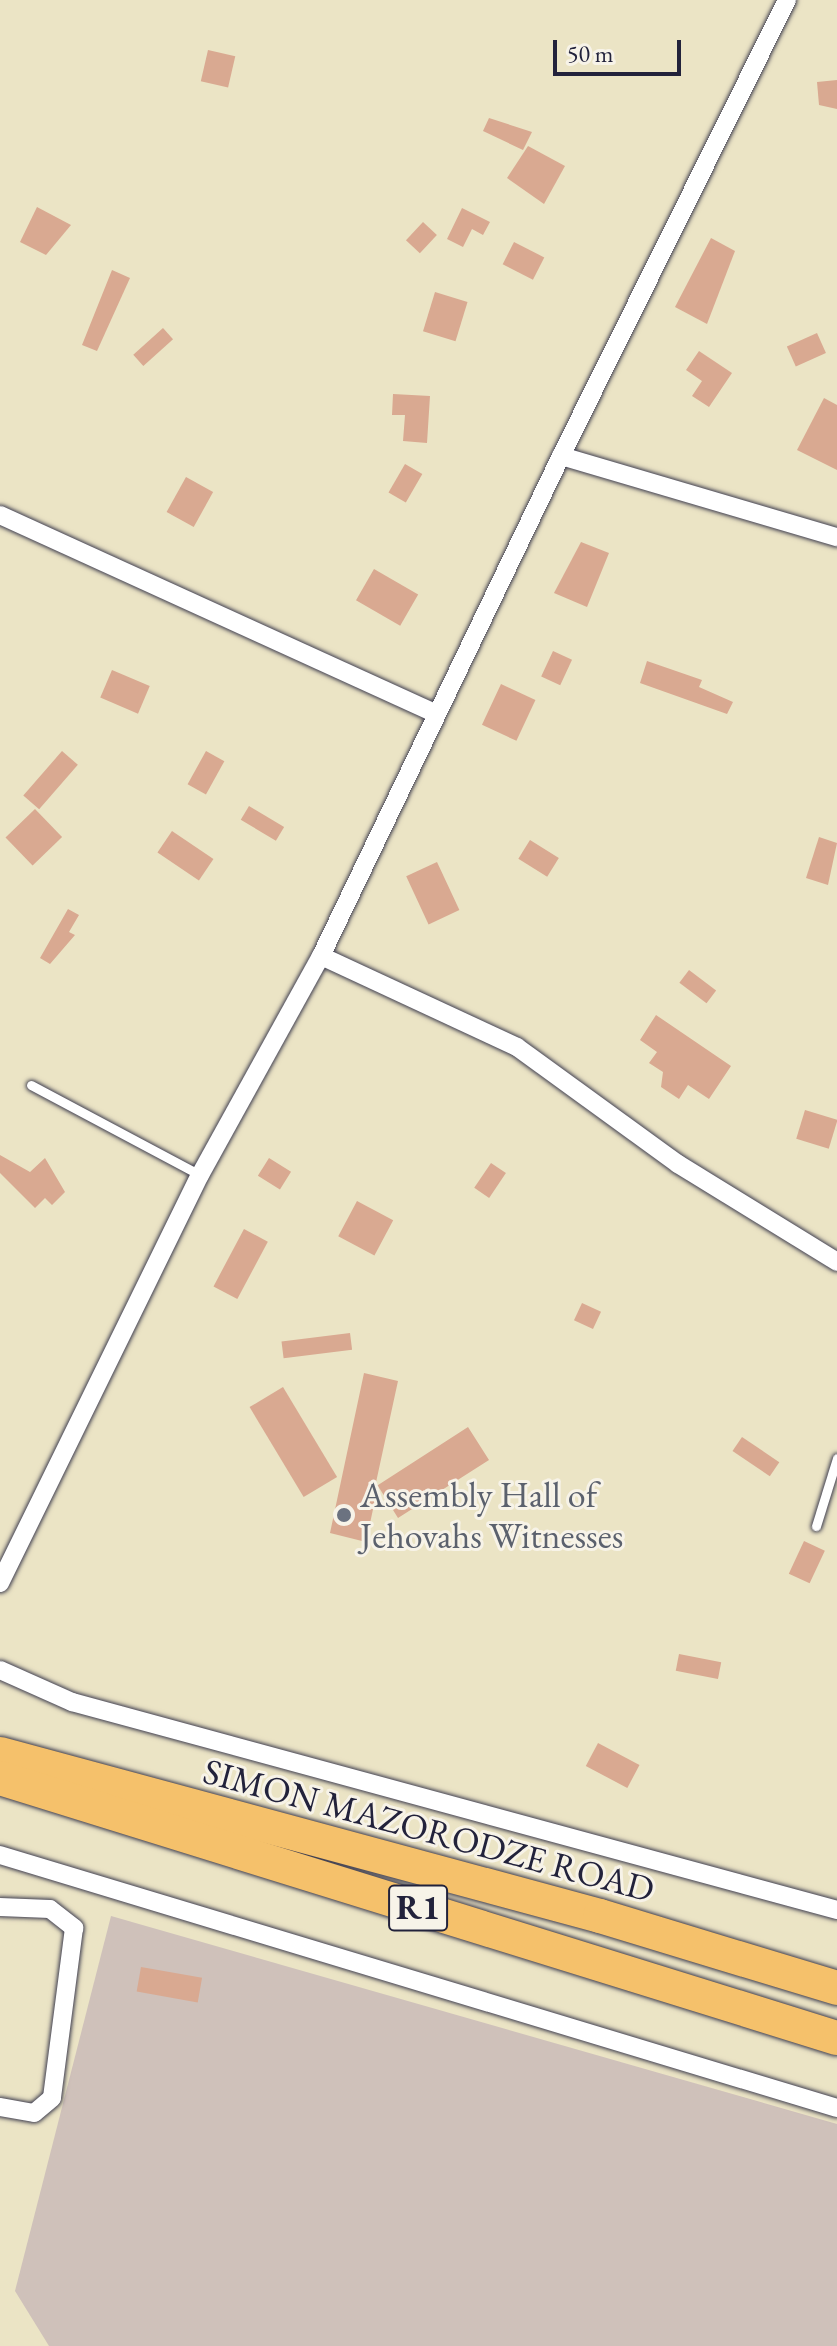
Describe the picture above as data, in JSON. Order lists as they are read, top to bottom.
{
  "streets": {
    "highway": ["SIMON MAZORODZE ROAD", "R1"]
  },
  "places": ["Assembly Hall of Jehovahs Witnesses"],
  "scale_bar": "50 m"
}
